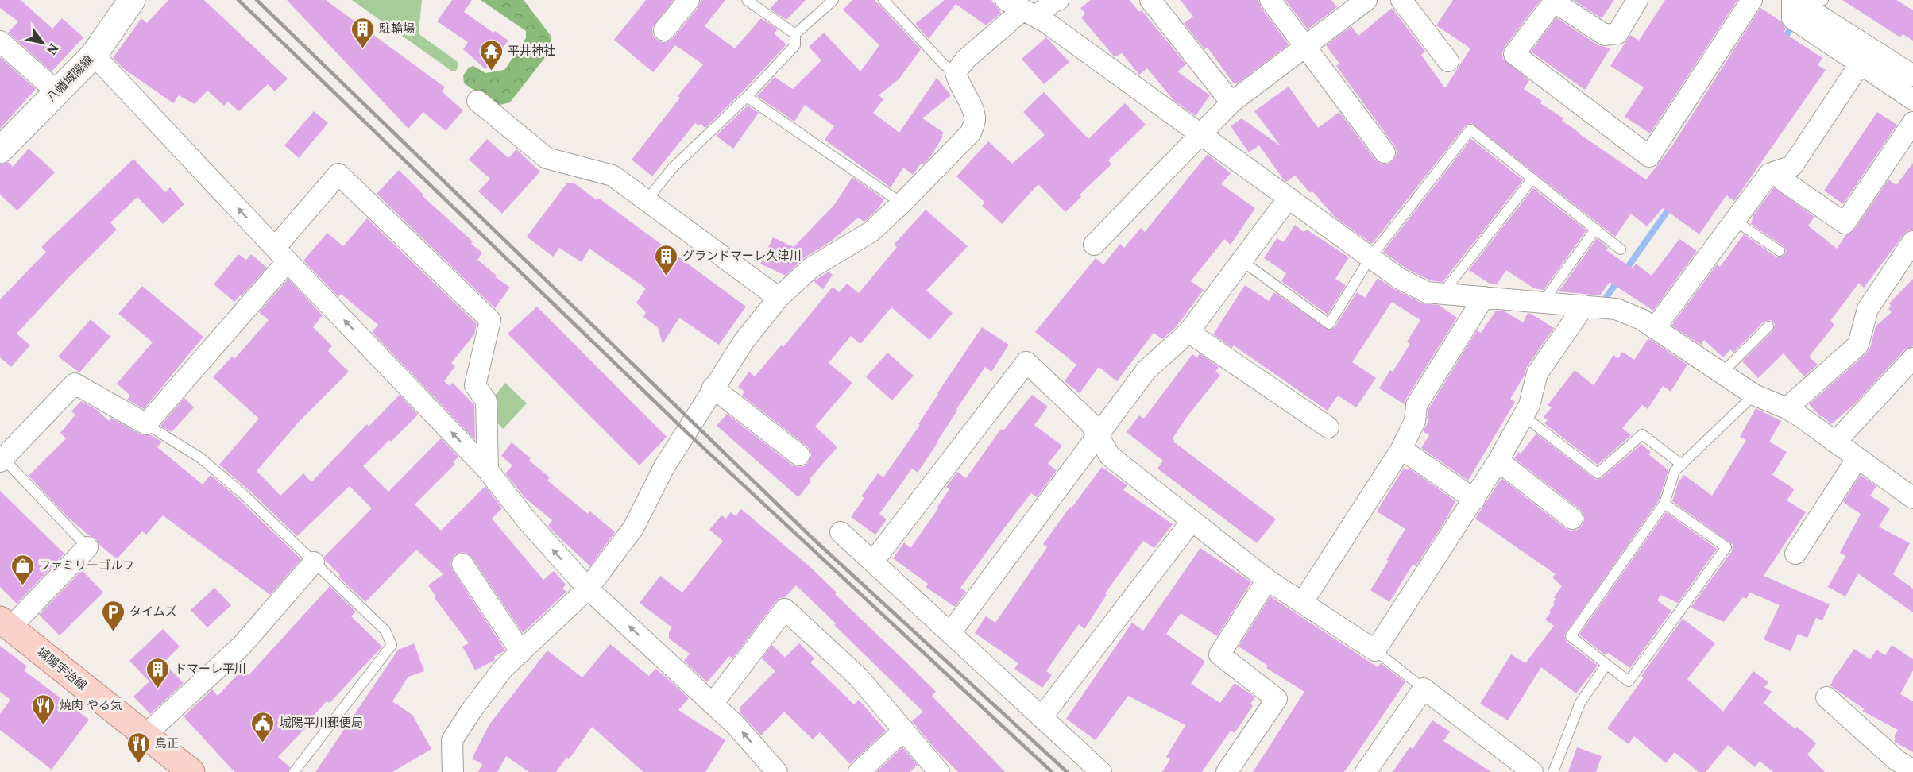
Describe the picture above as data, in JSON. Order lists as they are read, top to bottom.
{
  "streets": {
    "main road": ["八幡城陽線", "城陽宇治線"]
  },
  "places": {
    "building": ["駐輪場", "グランドマーレ久津川", "ドマーレ平川"],
    "temple": ["平井神社"],
    "shop": ["ファミリーゴルフ"],
    "parking": ["タイムズ"],
    "restaurant": ["焼肉 やる気", "鳥正"],
    "public building": ["城陽平川郵便局"]
  },
  "north": "bottom right"
}
